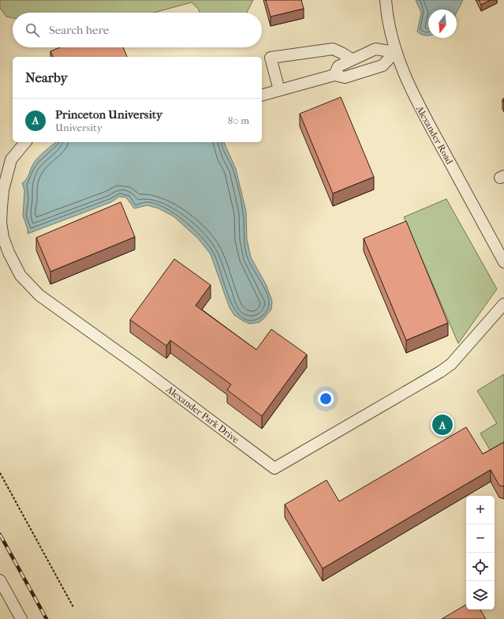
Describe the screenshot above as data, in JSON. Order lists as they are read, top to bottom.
{
  "streets": {
    "street": ["Alexander Road", "Alexander Park Drive"]
  },
  "north": "bottom",
  "page": {
    "search": "Search here",
    "heading": "Nearby",
    "list": [
      {
        "mark": "A",
        "name": "Princeton University",
        "note": "University",
        "value": "80 m"
      }
    ],
    "pins": "A",
    "map_buttons": ["+", "−"]
  }
}
